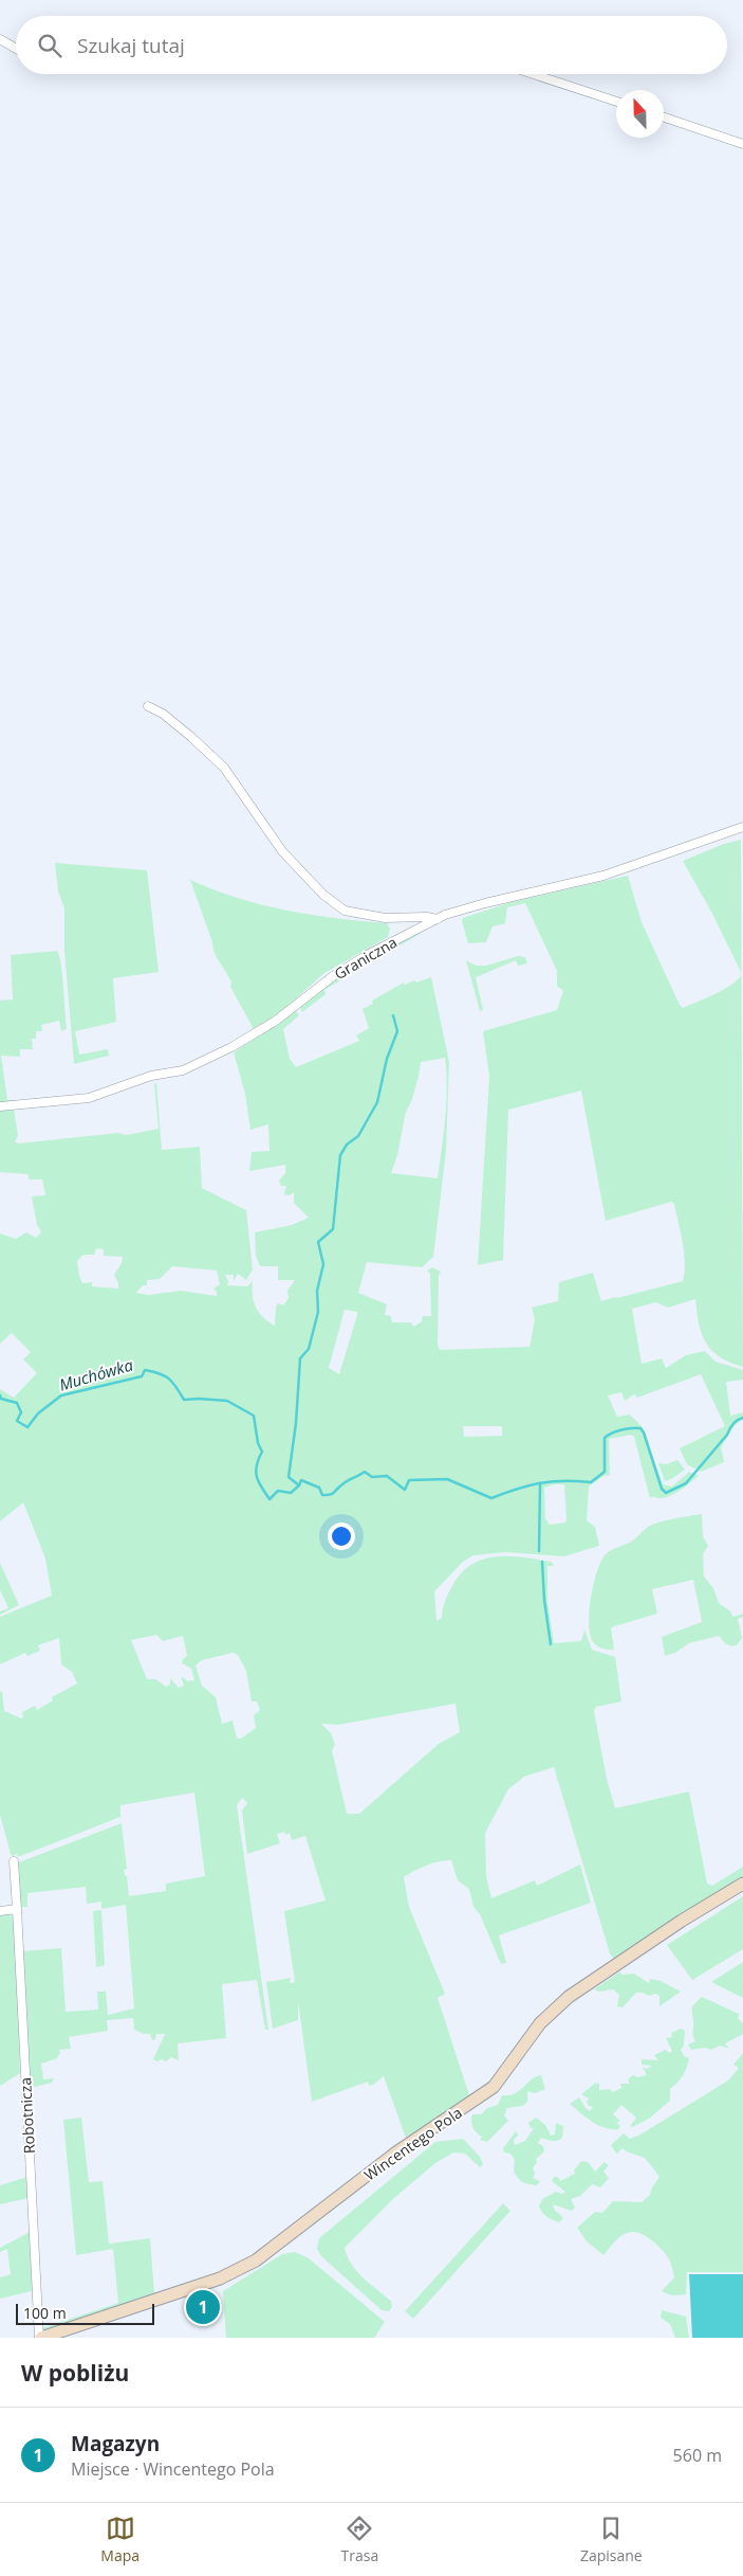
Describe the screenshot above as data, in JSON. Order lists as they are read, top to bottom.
{
  "streets": {
    "street": ["Graniczna", "Robotnicza", "Wincentego Pola"]
  },
  "crossings": [
    ["Robotnicza", "Wincentego Pola"]
  ],
  "water": ["Muchówka"],
  "scale_bar": "100 m",
  "north": "top",
  "page": {
    "search": "Szukaj tutaj",
    "pins": "1",
    "scale": "100 m",
    "heading": "W pobliżu",
    "list": [
      {
        "mark": "1",
        "name": "Magazyn",
        "note": "Miejsce · Wincentego Pola",
        "value": "560 m"
      }
    ],
    "nav": ["Mapa", "Trasa", "Zapisane"]
  }
}
